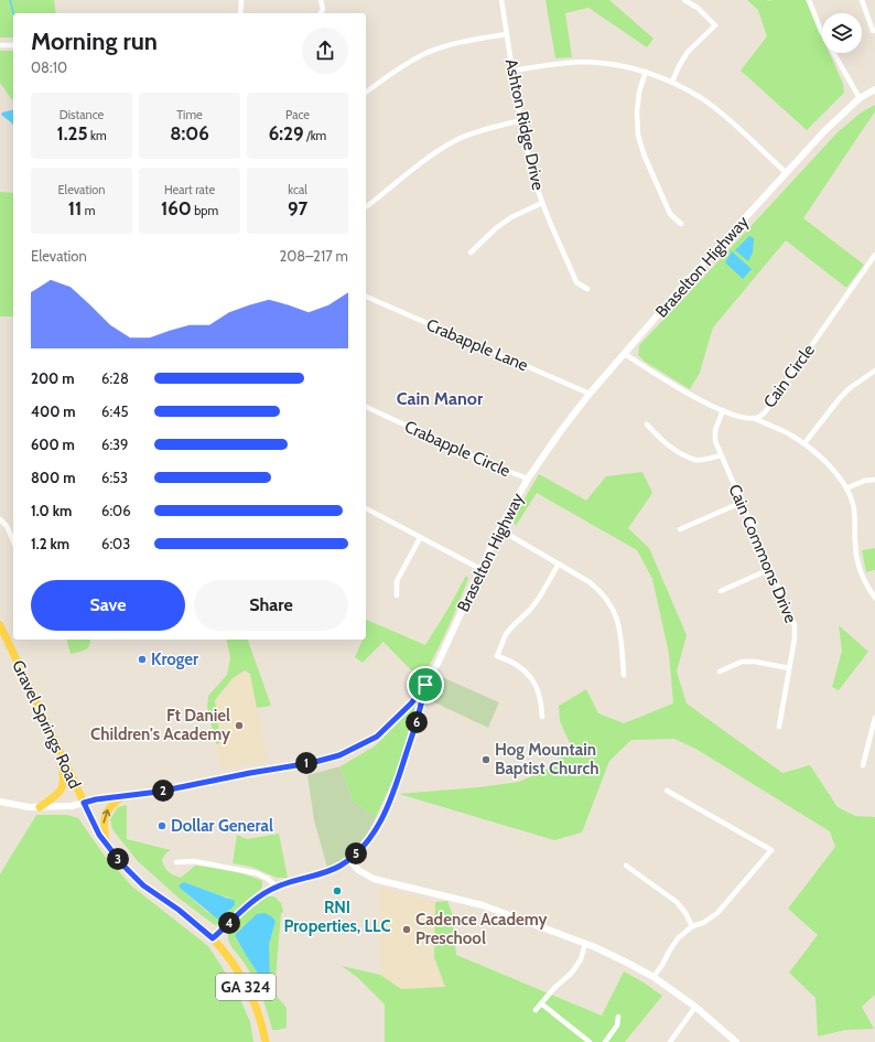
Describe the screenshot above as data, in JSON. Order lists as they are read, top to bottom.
{
  "streets": {
    "main road": ["Braselton Highway", "Gravel Springs Road", "GA 324"],
    "street": [
      "Ashton Ridge Drive",
      "Crabapple Lane",
      "Cain Circle",
      "Crabapple Circle",
      "Cain Commons Drive"
    ]
  },
  "crossings": [
    ["Braselton Highway", "Crabapple Lane"],
    ["Braselton Highway", "Cain Circle"],
    ["Braselton Highway", "Crabapple Circle"],
    ["Braselton Highway", "Gravel Springs Road"],
    ["Cain Circle", "Cain Commons Drive"],
    ["Gravel Springs Road", "GA 324"]
  ],
  "districts": ["Cain Manor"],
  "places": [
    "Kroger",
    "Ft Daniel Children's Academy",
    "Hog Mountain Baptist Church",
    "Dollar General",
    "RNI Properties, LLC",
    "Cadence Academy Preschool"
  ],
  "page": {
    "heading": ["Morning run", "08:10"],
    "stats": [
      ["Distance", "1.25 km"],
      ["Time", "8:06"],
      ["Pace", "6:29 /km"],
      ["Elevation", "11 m"],
      ["Heart rate", "160 bpm"],
      ["kcal", "97"]
    ],
    "chart": ["Elevation", "208–217 m"],
    "list": [
      {
        "name": "200 m",
        "note": "6:28"
      },
      {
        "name": "400 m",
        "note": "6:45"
      },
      {
        "name": "600 m",
        "note": "6:39"
      },
      {
        "name": "800 m",
        "note": "6:53"
      },
      {
        "name": "1.0 km",
        "note": "6:06"
      },
      {
        "name": "1.2 km",
        "note": "6:03"
      }
    ],
    "buttons": ["Save", "Share"],
    "pins": [
      "6",
      "1",
      "2",
      "5",
      "3",
      "4"
    ]
  }
}
